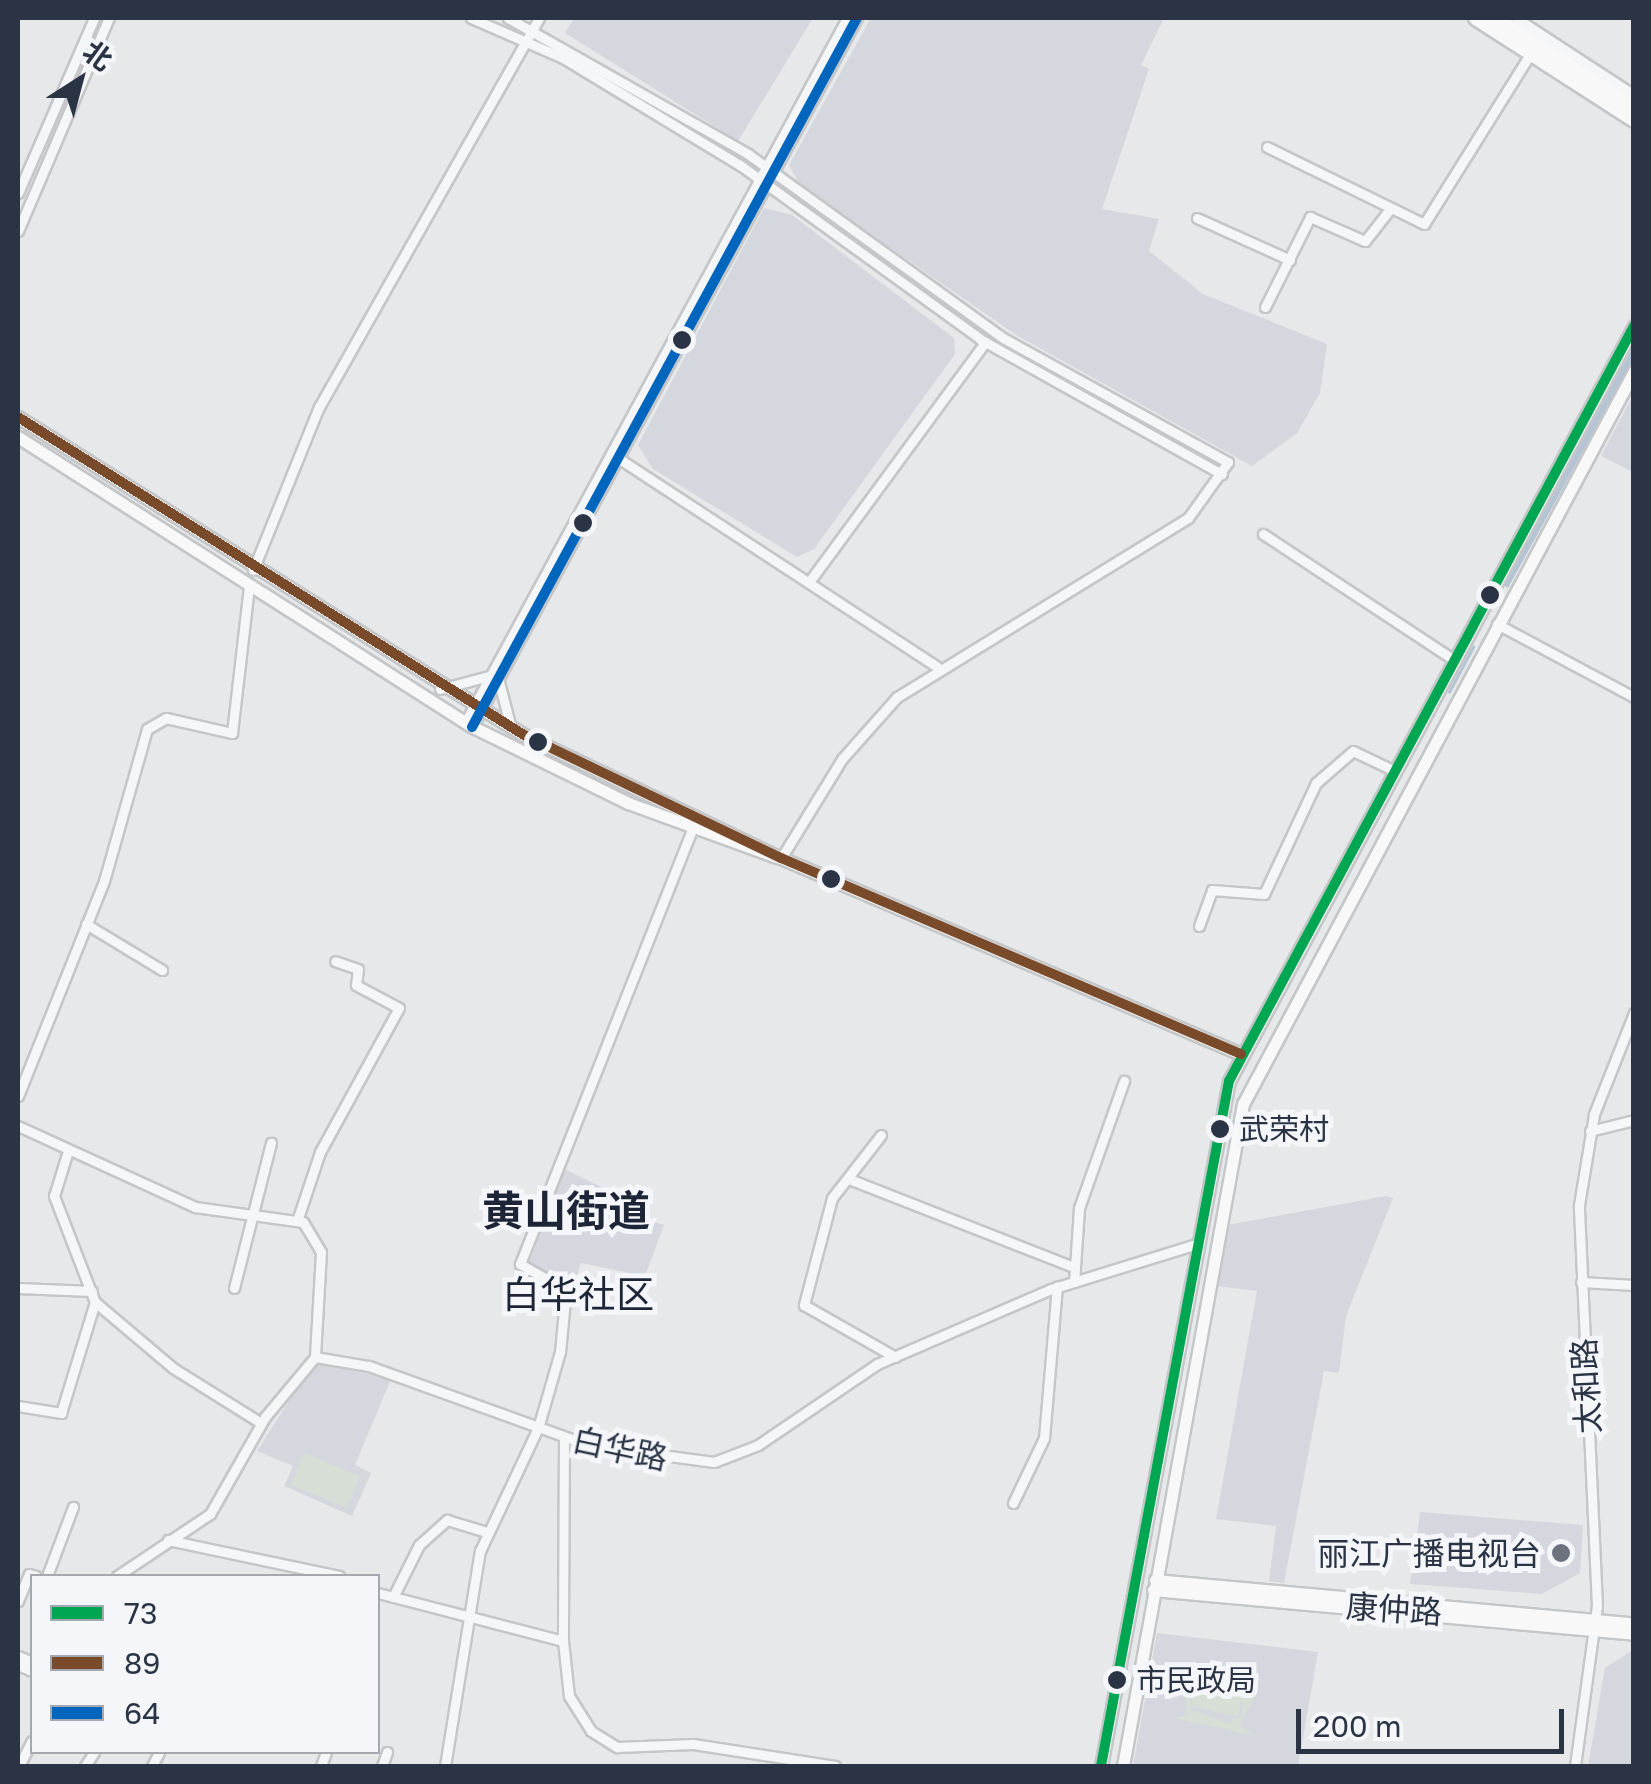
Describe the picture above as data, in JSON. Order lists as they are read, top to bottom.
{
  "streets": {
    "main road": ["康仲路"],
    "street": ["太和路", "白华路"]
  },
  "crossings": [
    ["太和路", "康仲路"]
  ],
  "districts": ["黄山街道", "白华社区"],
  "places": ["武荣村", "丽江广播电视台", "市民政局"],
  "lines": ["transit line 64", "transit line 73", "transit line 89"],
  "legend": ["73", "89", "64"],
  "scale_bar": "200 m",
  "north": "top right"
}
